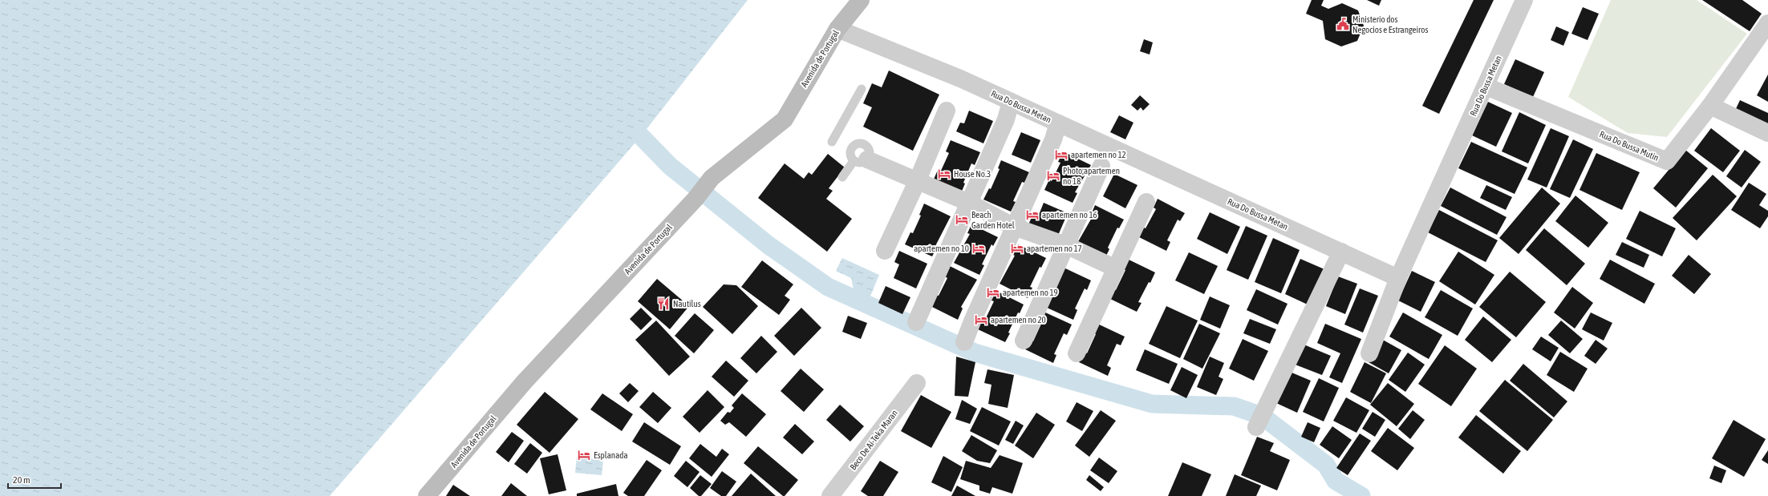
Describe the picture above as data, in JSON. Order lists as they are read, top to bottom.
{
  "streets": {
    "main road": ["Avenida de Portugal"],
    "street": ["Rua Do Bussa Metan", "Rua Do Bussa Mutin", "Beco De Ai-Teka Maran"]
  },
  "crossings": [
    ["Avenida de Portugal", "Rua Do Bussa Metan"],
    ["Rua Do Bussa Metan", "Rua Do Bussa Mutin"]
  ],
  "places": {
    "public building": ["Ministerio dos Negocios e Estrangeiros"],
    "hotel": [
      "apartemen no 12",
      "House No.3",
      "Photo;apartemen no 18",
      "apartemen no 16",
      "Beach Garden Hotel",
      "apartemen no 10",
      "apartemen no 17",
      "apartemen no 19",
      "apartemen no 20",
      "Esplanada"
    ],
    "restaurant": ["Nautilus"]
  },
  "scale_bar": "20 m"
}
